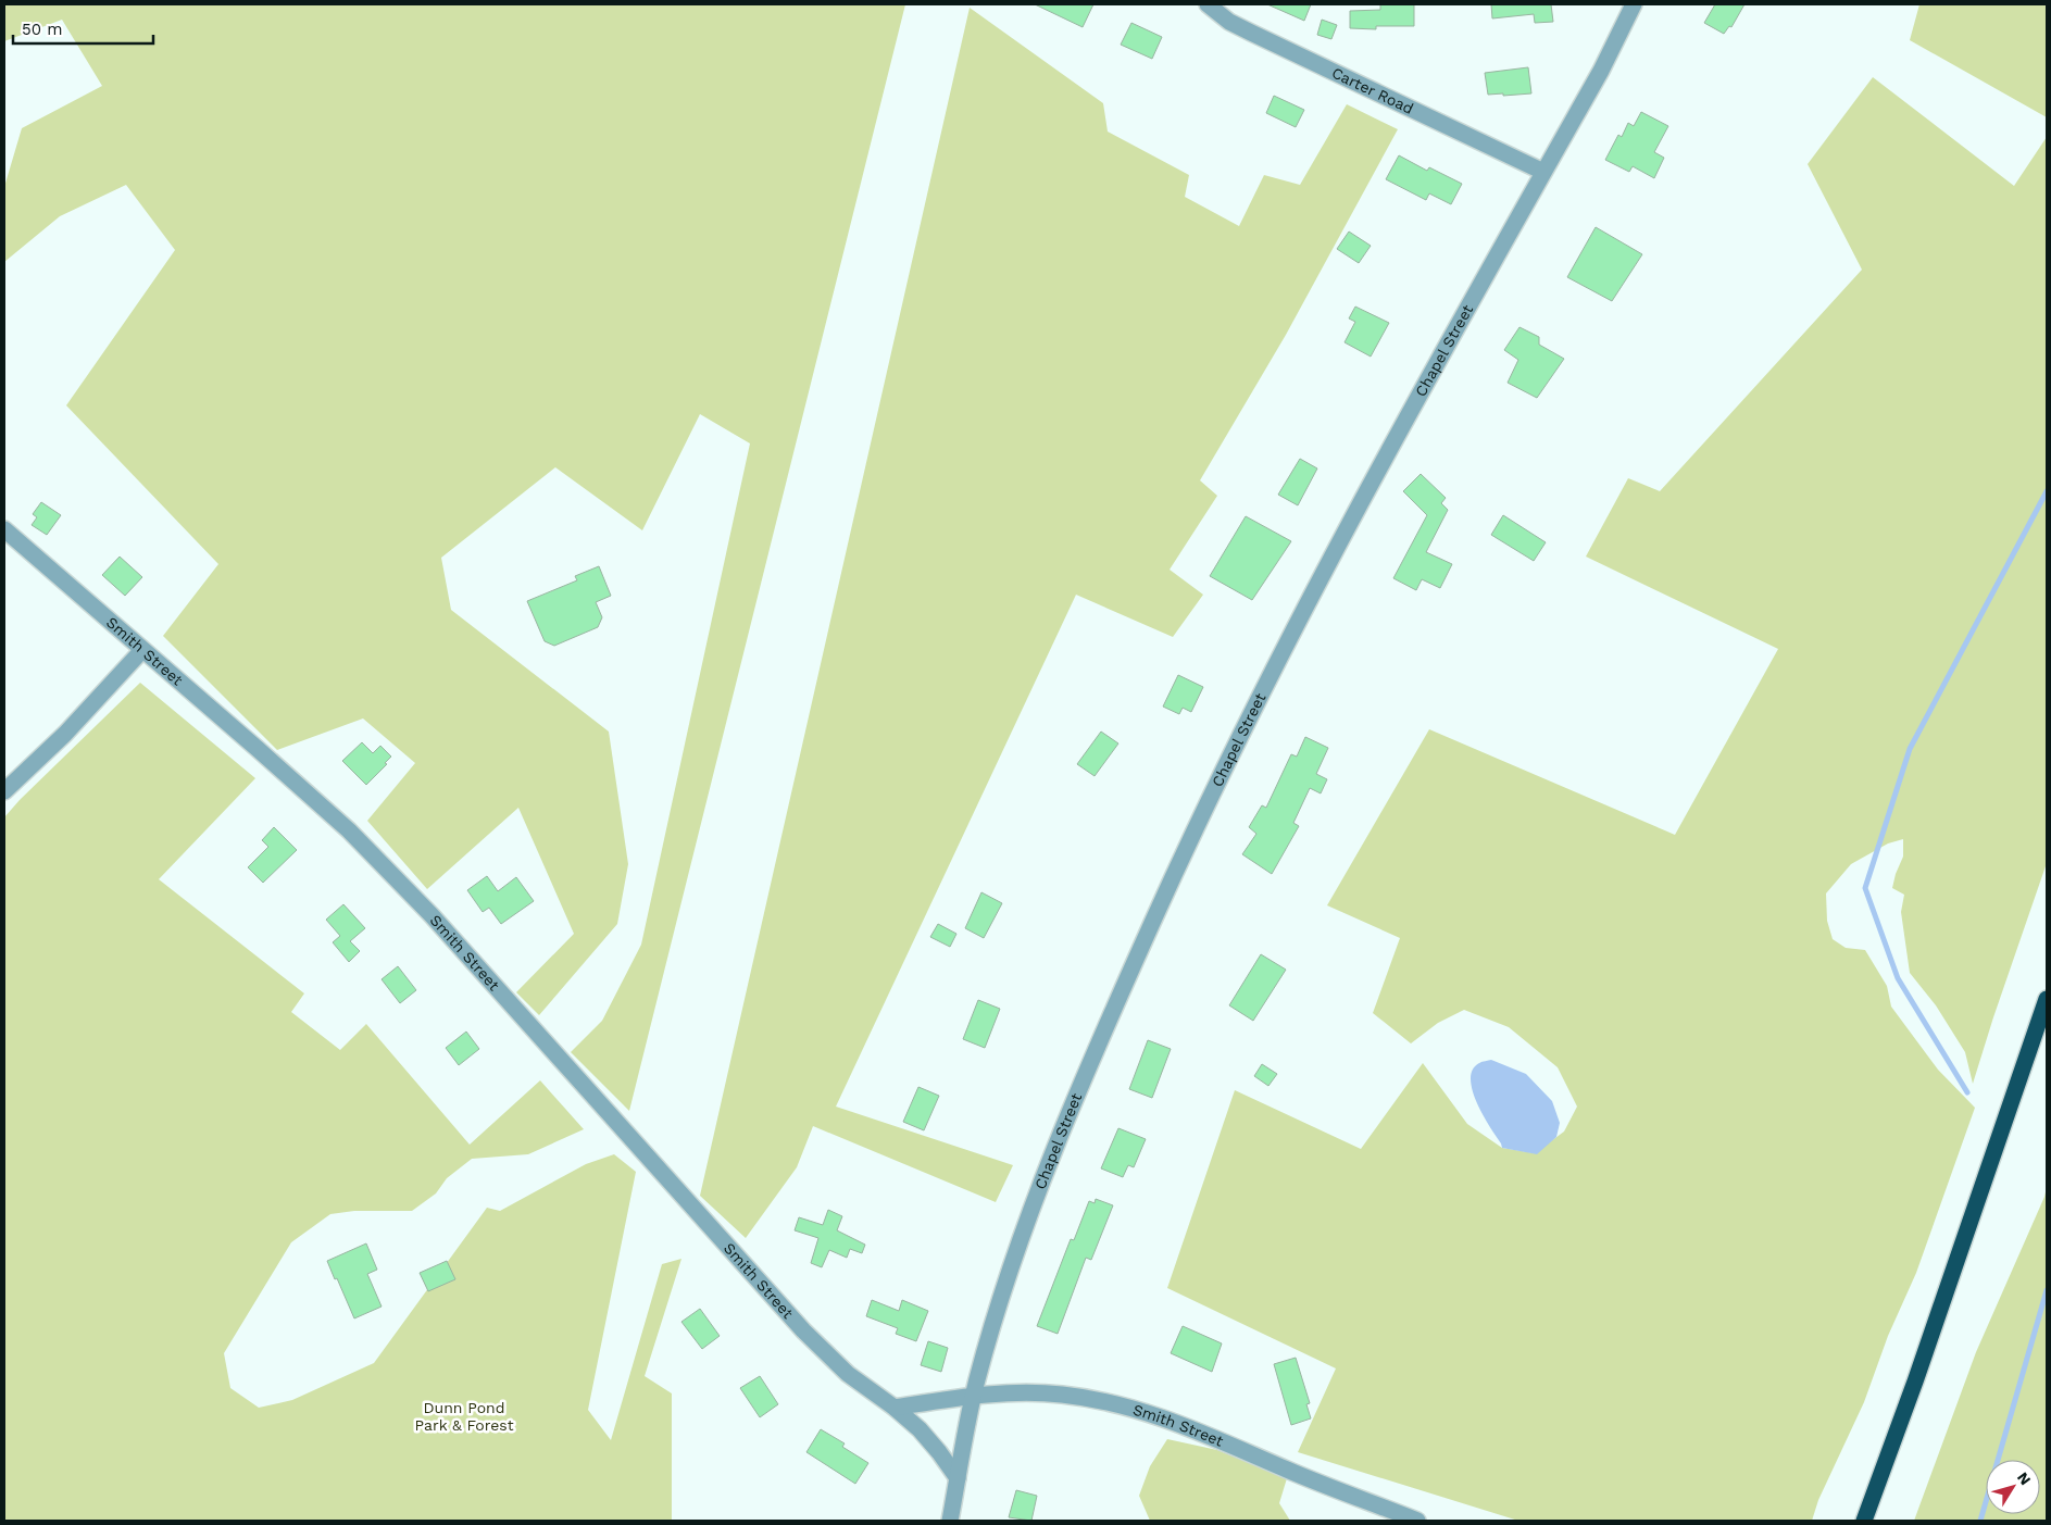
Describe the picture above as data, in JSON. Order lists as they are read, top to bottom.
{
  "streets": {
    "street": ["Carter Road", "Chapel Street", "Smith Street"]
  },
  "crossings": [
    ["Carter Road", "Chapel Street"],
    ["Chapel Street", "Smith Street"]
  ],
  "parks": ["Dunn Pond Park & Forest"],
  "scale_bar": "50 m",
  "north": "top right"
}
